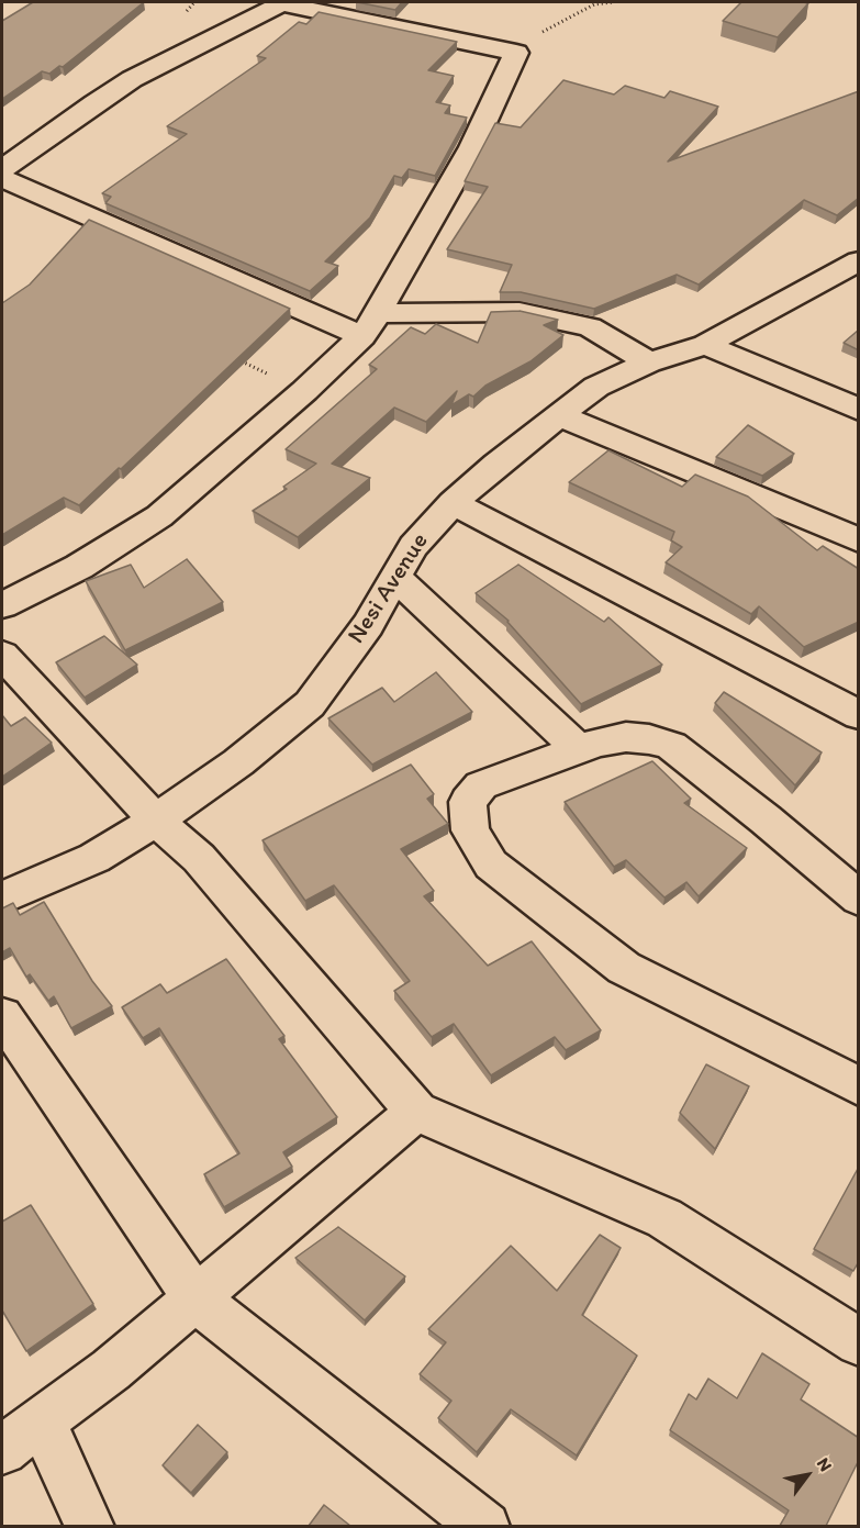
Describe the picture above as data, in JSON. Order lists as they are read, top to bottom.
{
  "streets": {
    "street": ["Nesi Avenue"]
  },
  "north": "top right"
}
